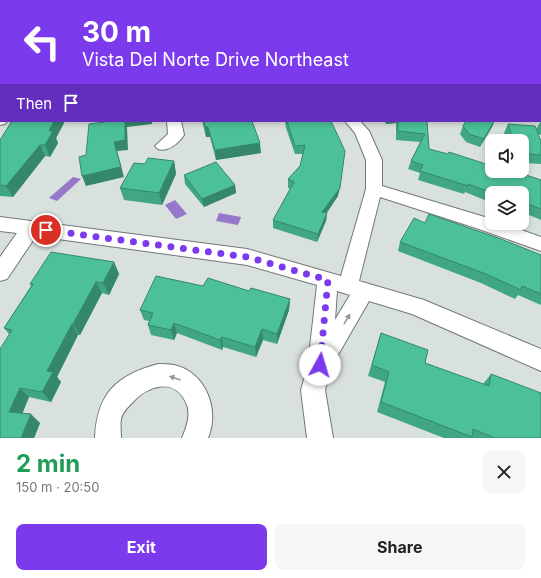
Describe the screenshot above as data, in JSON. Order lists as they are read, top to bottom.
{
  "page": {
    "turn": ["30 m", "Vista Del Norte Drive Northeast"],
    "then": "Then",
    "heading": ["2 min", "150 m · 20:50"],
    "buttons": ["Exit", "Share"]
  }
}
